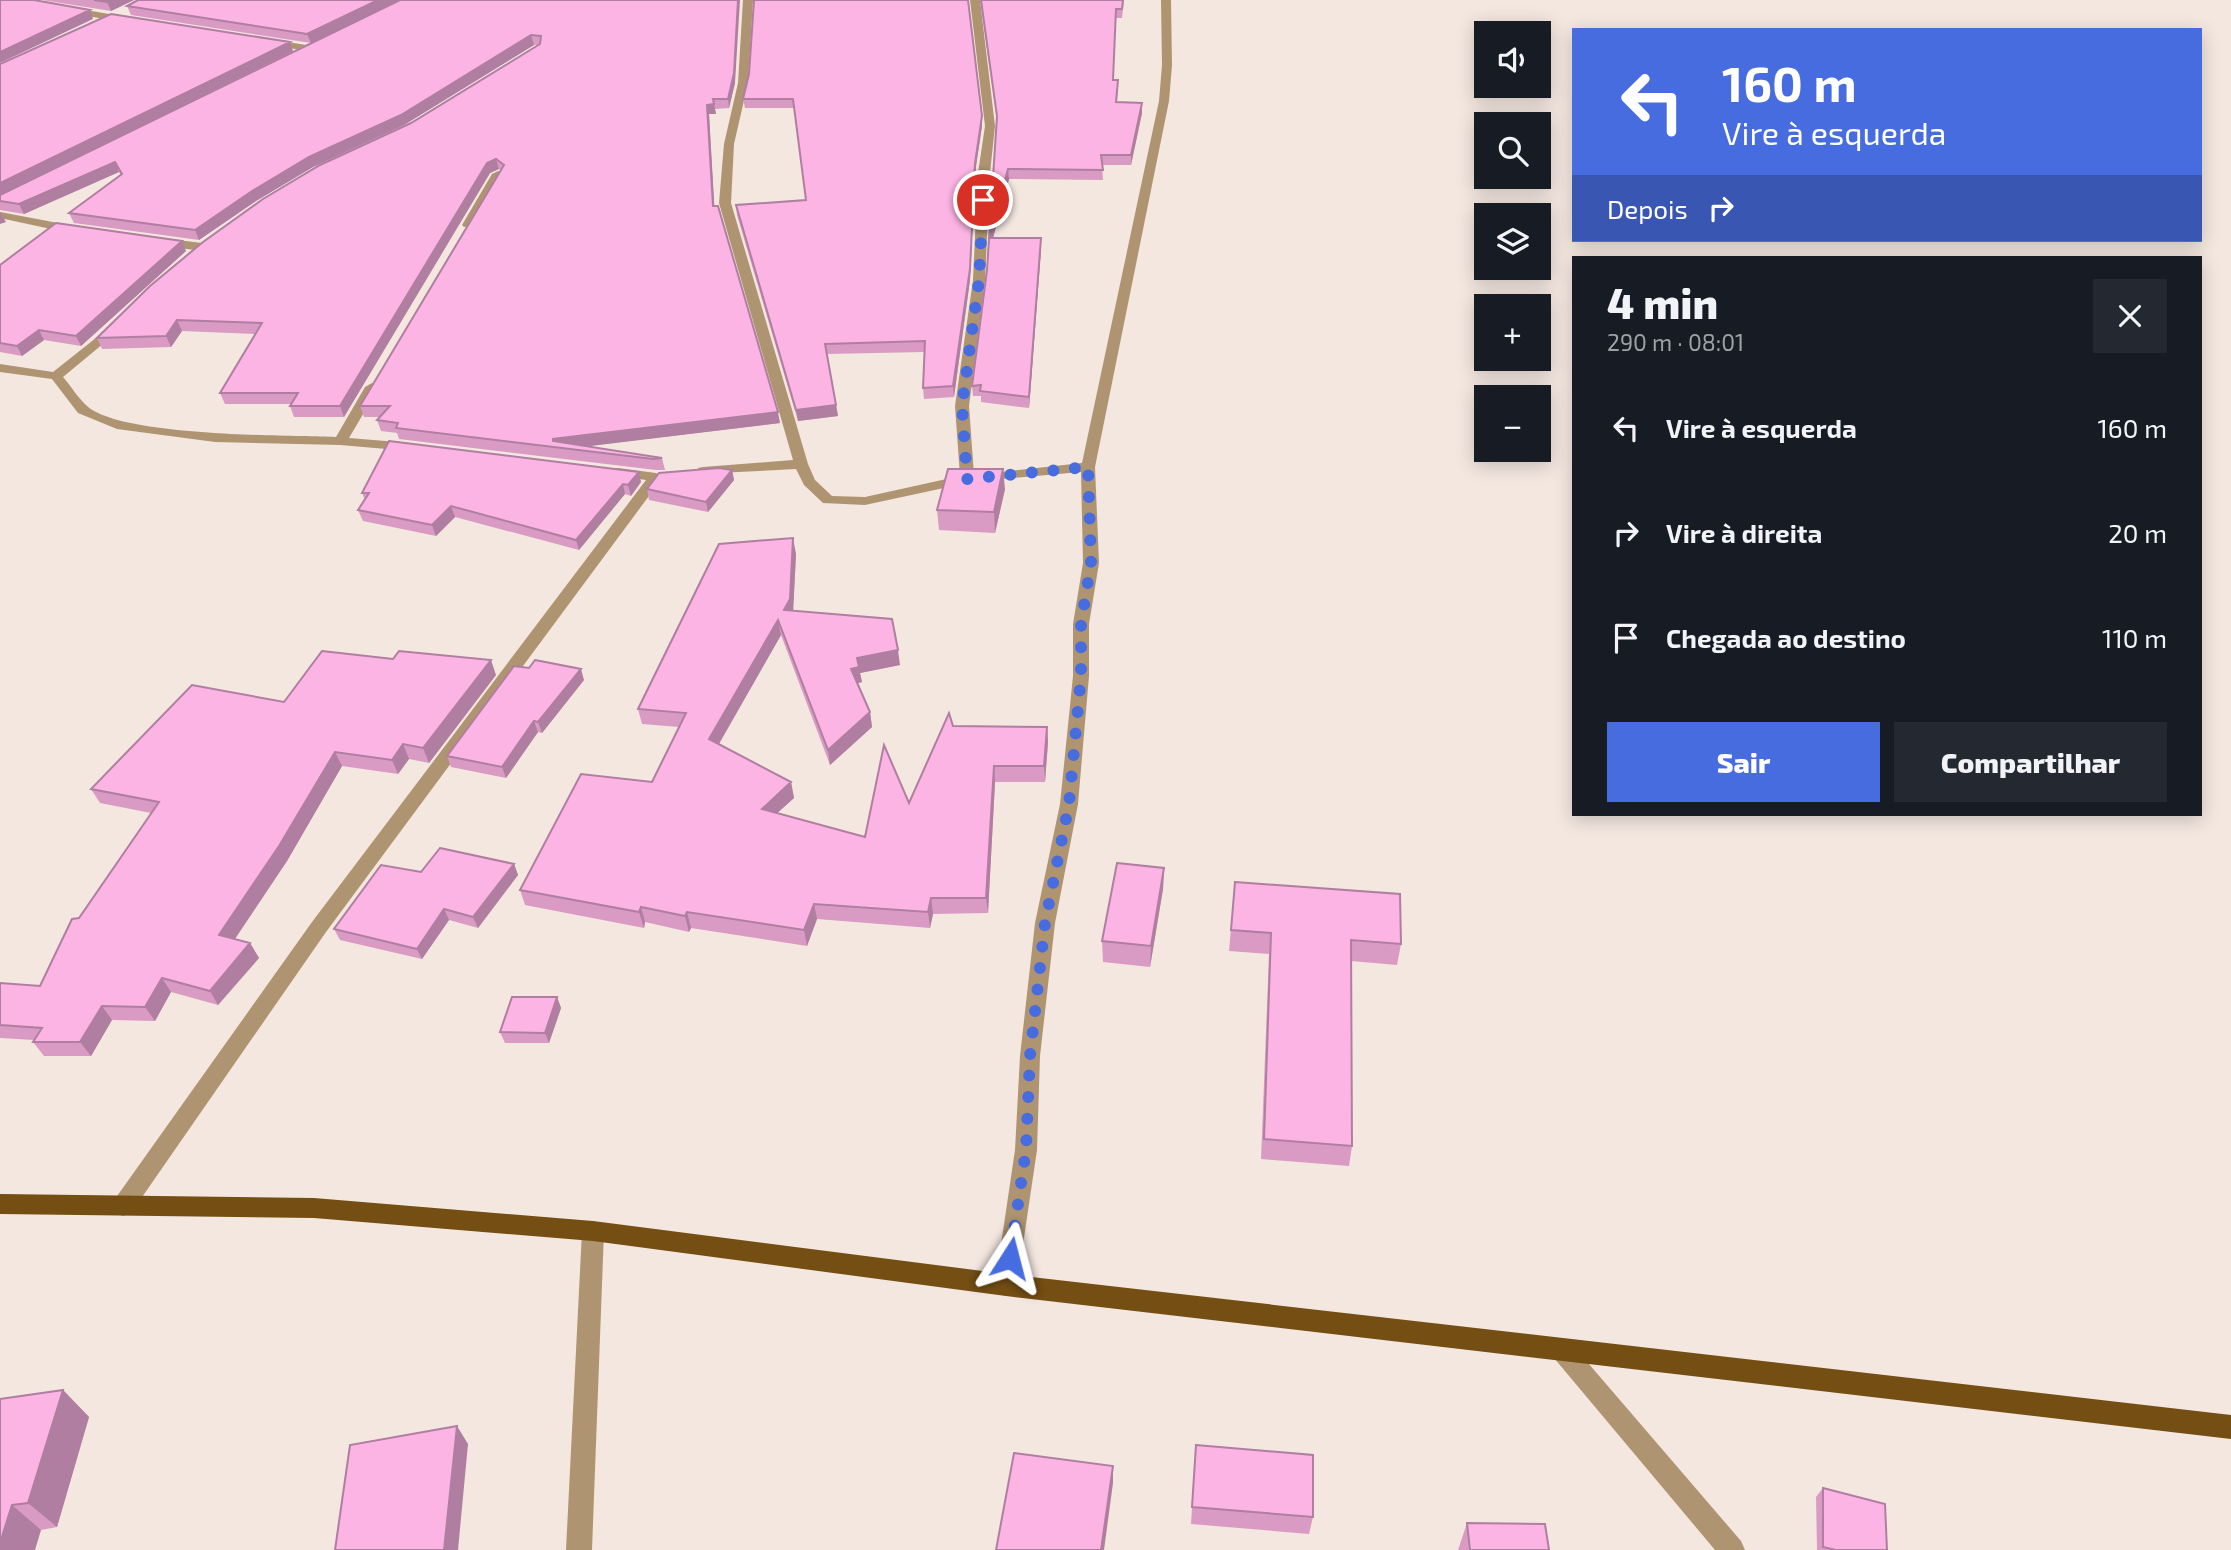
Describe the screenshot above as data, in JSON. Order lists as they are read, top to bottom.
{
  "page": {
    "map_buttons": ["+", "−"],
    "turn": ["160 m", "Vire à esquerda"],
    "then": "Depois",
    "heading": ["4 min", "290 m · 08:01"],
    "list": [
      {
        "name": "Vire à esquerda",
        "value": "160 m"
      },
      {
        "name": "Vire à direita",
        "value": "20 m"
      },
      {
        "name": "Chegada ao destino",
        "value": "110 m"
      }
    ],
    "buttons": ["Sair", "Compartilhar"]
  }
}
